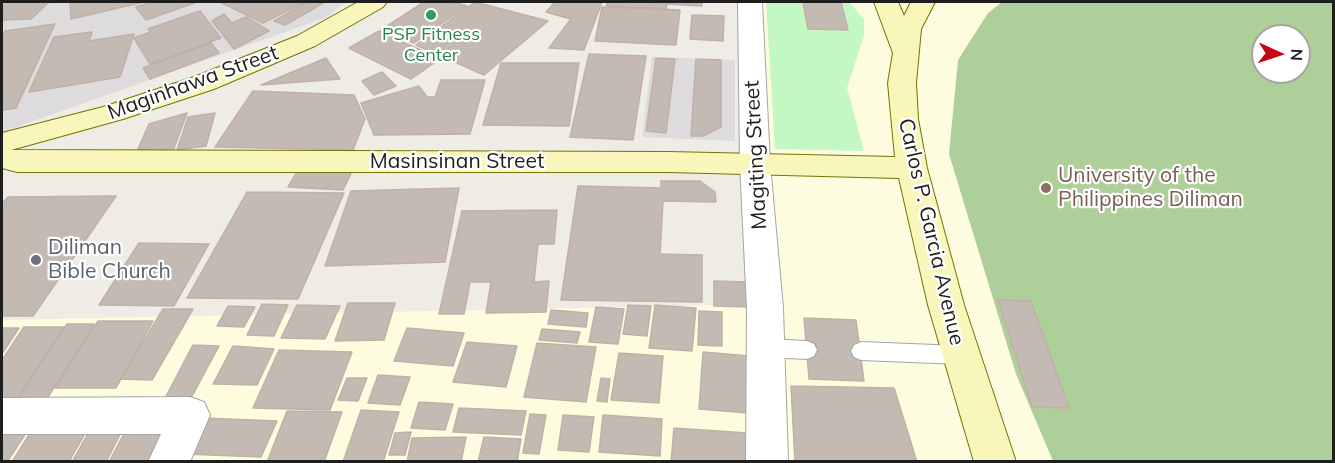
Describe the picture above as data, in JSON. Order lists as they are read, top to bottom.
{
  "streets": {
    "street": [
      "Maginhawa Street",
      "Magiting Street",
      "Masinsinan Street",
      "Carlos P. Garcia Avenue"
    ]
  },
  "crossings": [
    ["Magiting Street", "Masinsinan Street"],
    ["Masinsinan Street", "Carlos P. Garcia Avenue"]
  ],
  "places": ["PSP Fitness Center", "University of the Philippines Diliman", "Diliman Bible Church"],
  "north": "right"
}
